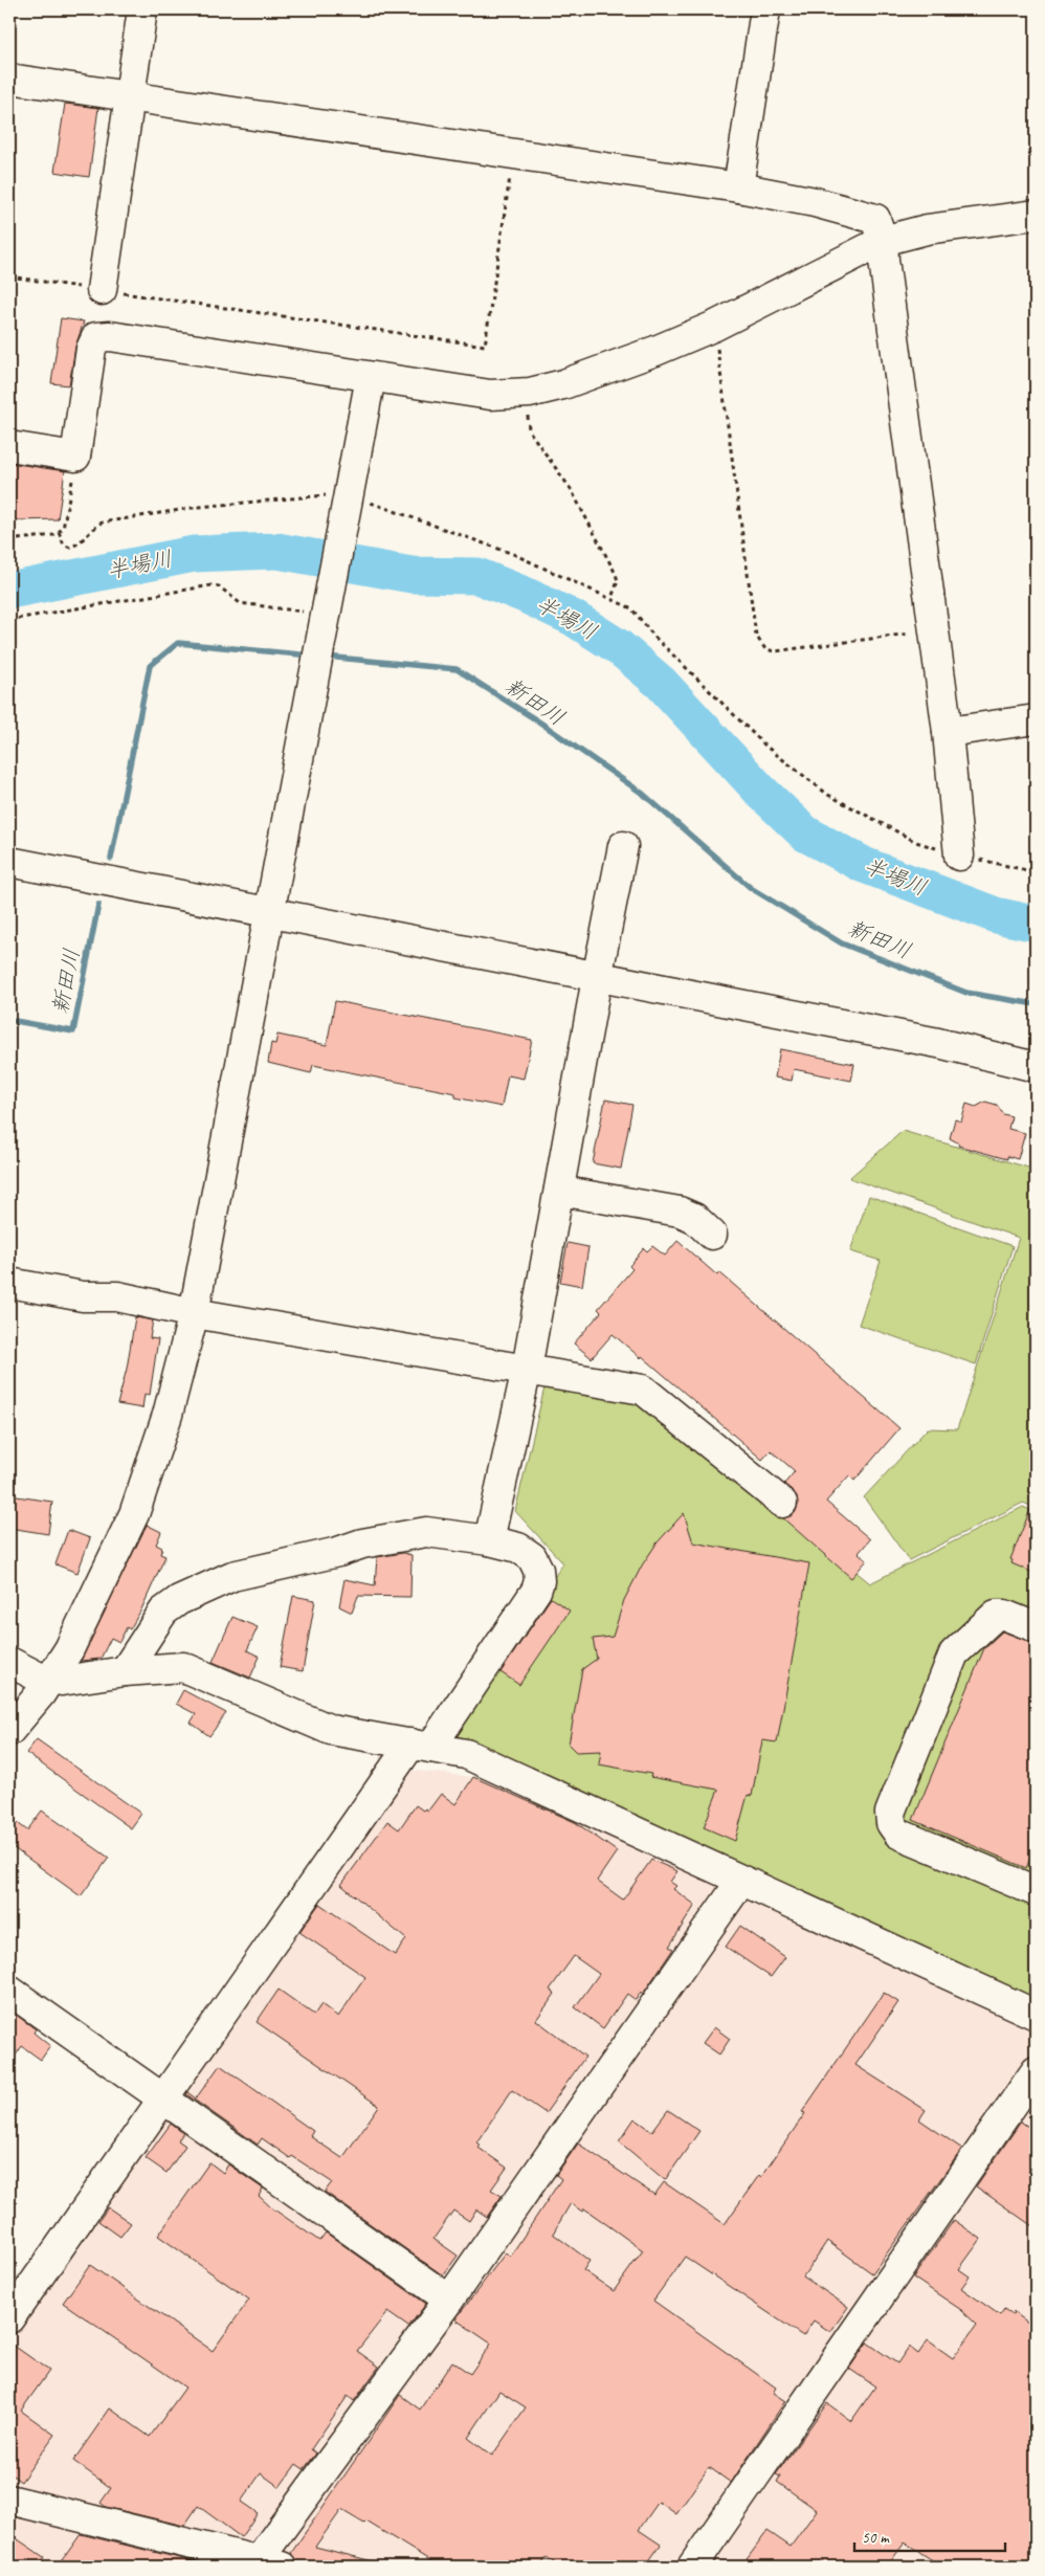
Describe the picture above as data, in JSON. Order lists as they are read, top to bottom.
{
  "water": ["半場川", "新田川"],
  "scale_bar": "50 m"
}
